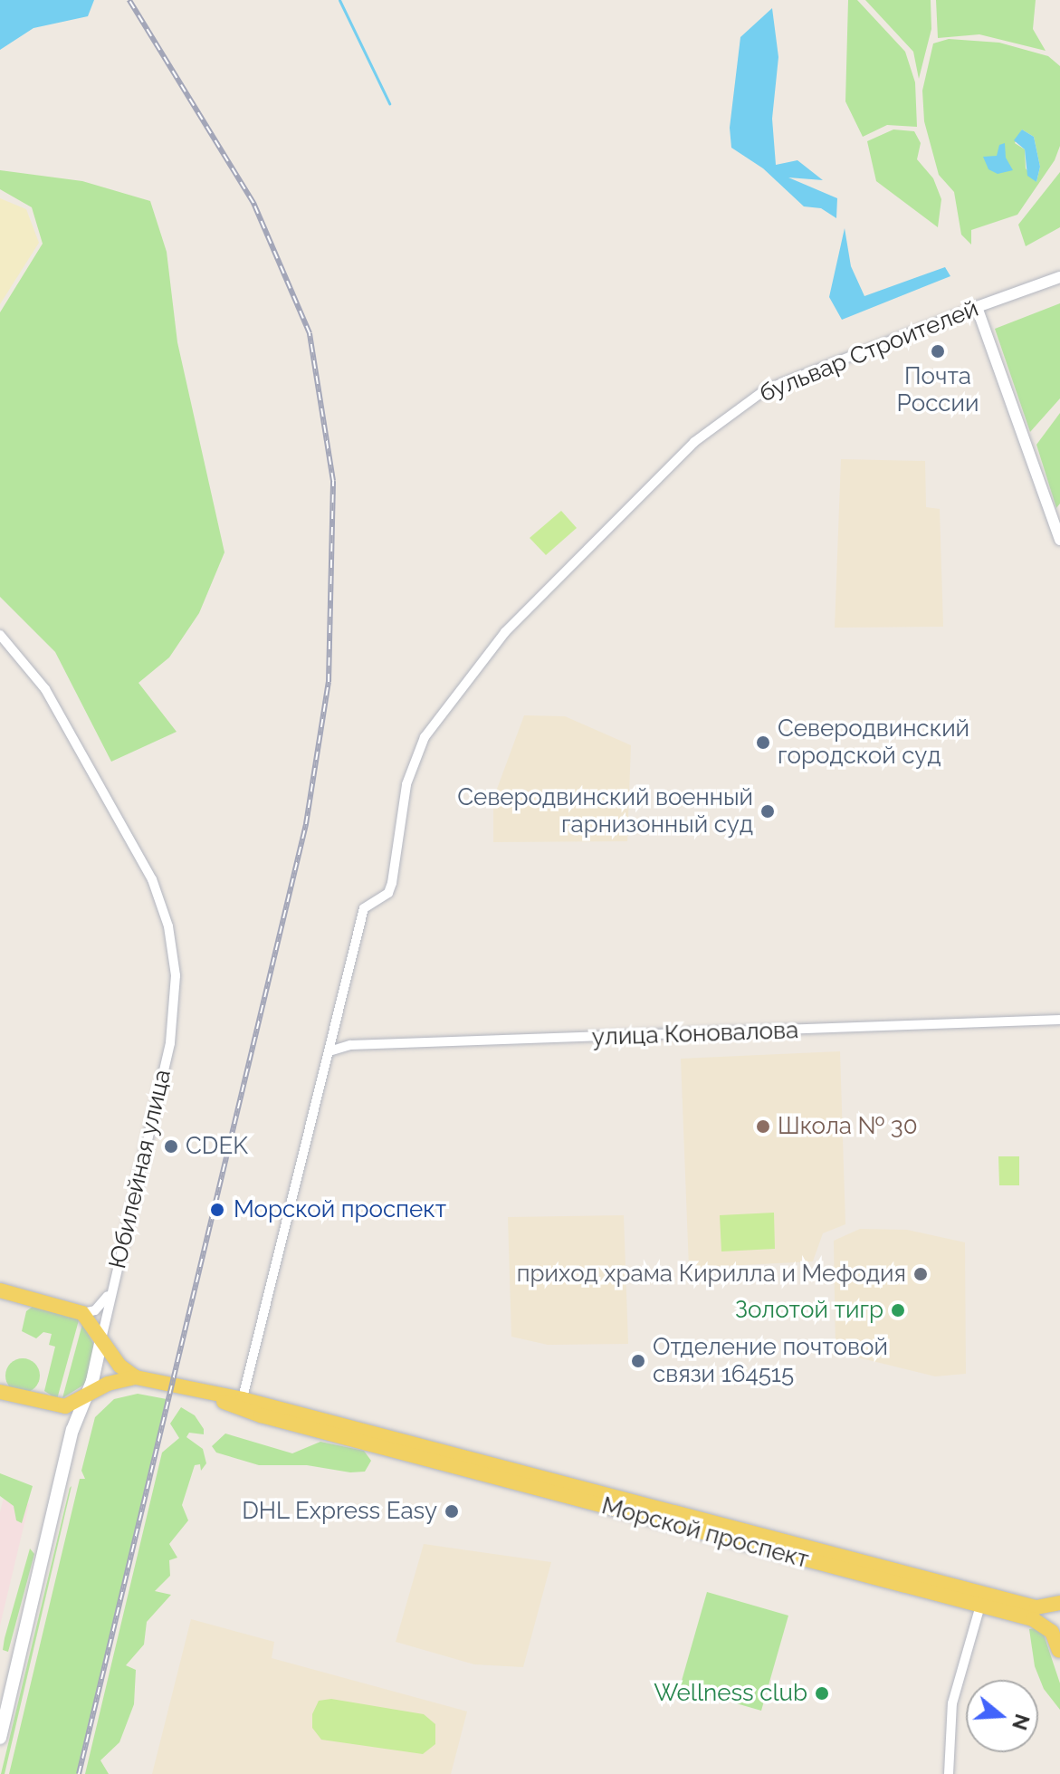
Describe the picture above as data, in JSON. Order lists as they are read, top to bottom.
{
  "streets": {
    "main road": ["Юбилейная улица", "Морской проспект"],
    "street": ["бульвар Строителей", "улица Коновалова"]
  },
  "crossings": [
    ["бульвар Строителей", "улица Коновалова"],
    ["бульвар Строителей", "Морской проспект"]
  ],
  "places": [
    "Почта России",
    "Северодвинский городской суд",
    "Северодвинский военный гарнизонный суд",
    "Школа № 30",
    "CDEK",
    "Морской проспект",
    "приход храма Кирилла и Мефодия",
    "Золотой тигр",
    "Отделение почтовой связи 164515",
    "DHL Express Easy",
    "Wellness club"
  ],
  "north": "right"
}
